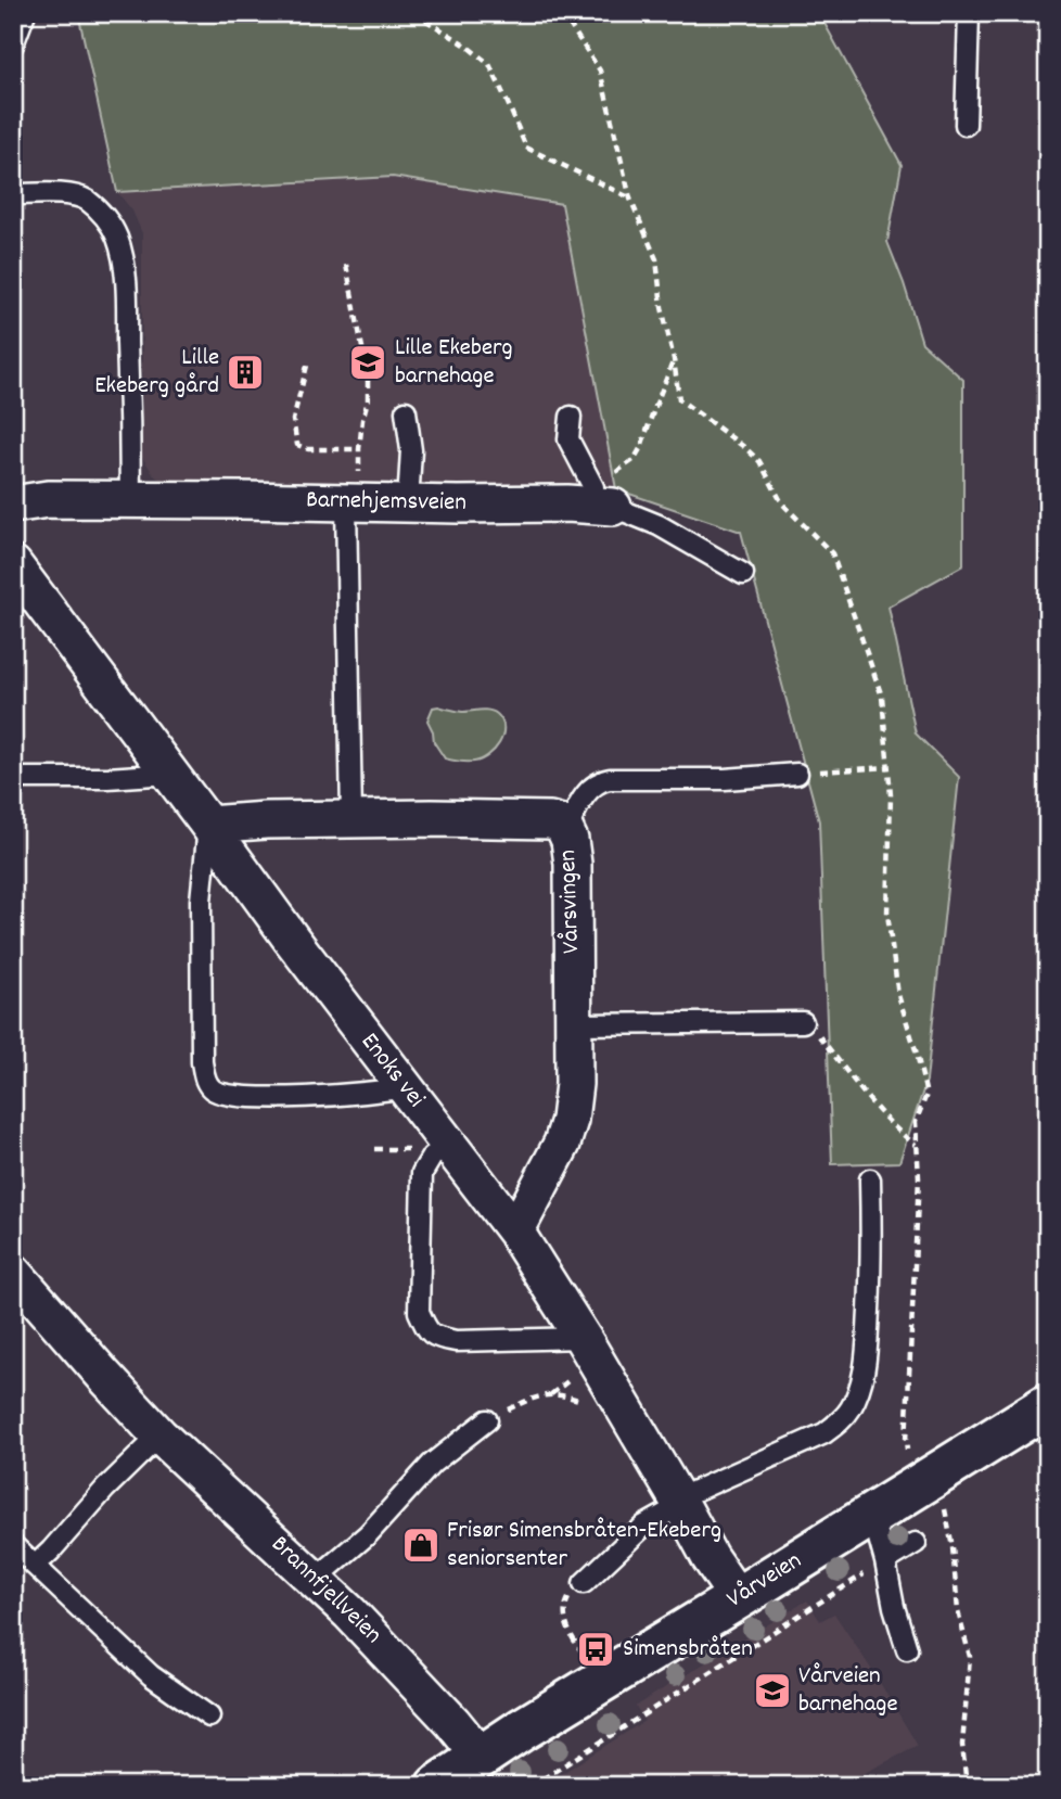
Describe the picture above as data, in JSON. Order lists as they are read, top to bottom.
{
  "streets": {
    "street": [
      "Barnehjemsveien",
      "Vårsvingen",
      "Enoks vei",
      "Vårveien",
      "Brannfjellveien"
    ]
  },
  "crossings": [
    ["Vårsvingen", "Enoks vei"],
    ["Enoks vei", "Vårveien"],
    ["Vårveien", "Brannfjellveien"]
  ],
  "places": {
    "school or university": ["Lille Ekeberg barnehage", "Vårveien barnehage"],
    "building": ["Lille Ekeberg gård"],
    "shop": ["Frisør Simensbråten-Ekeberg seniorsenter"],
    "bus stop": ["Simensbråten"]
  }
}
